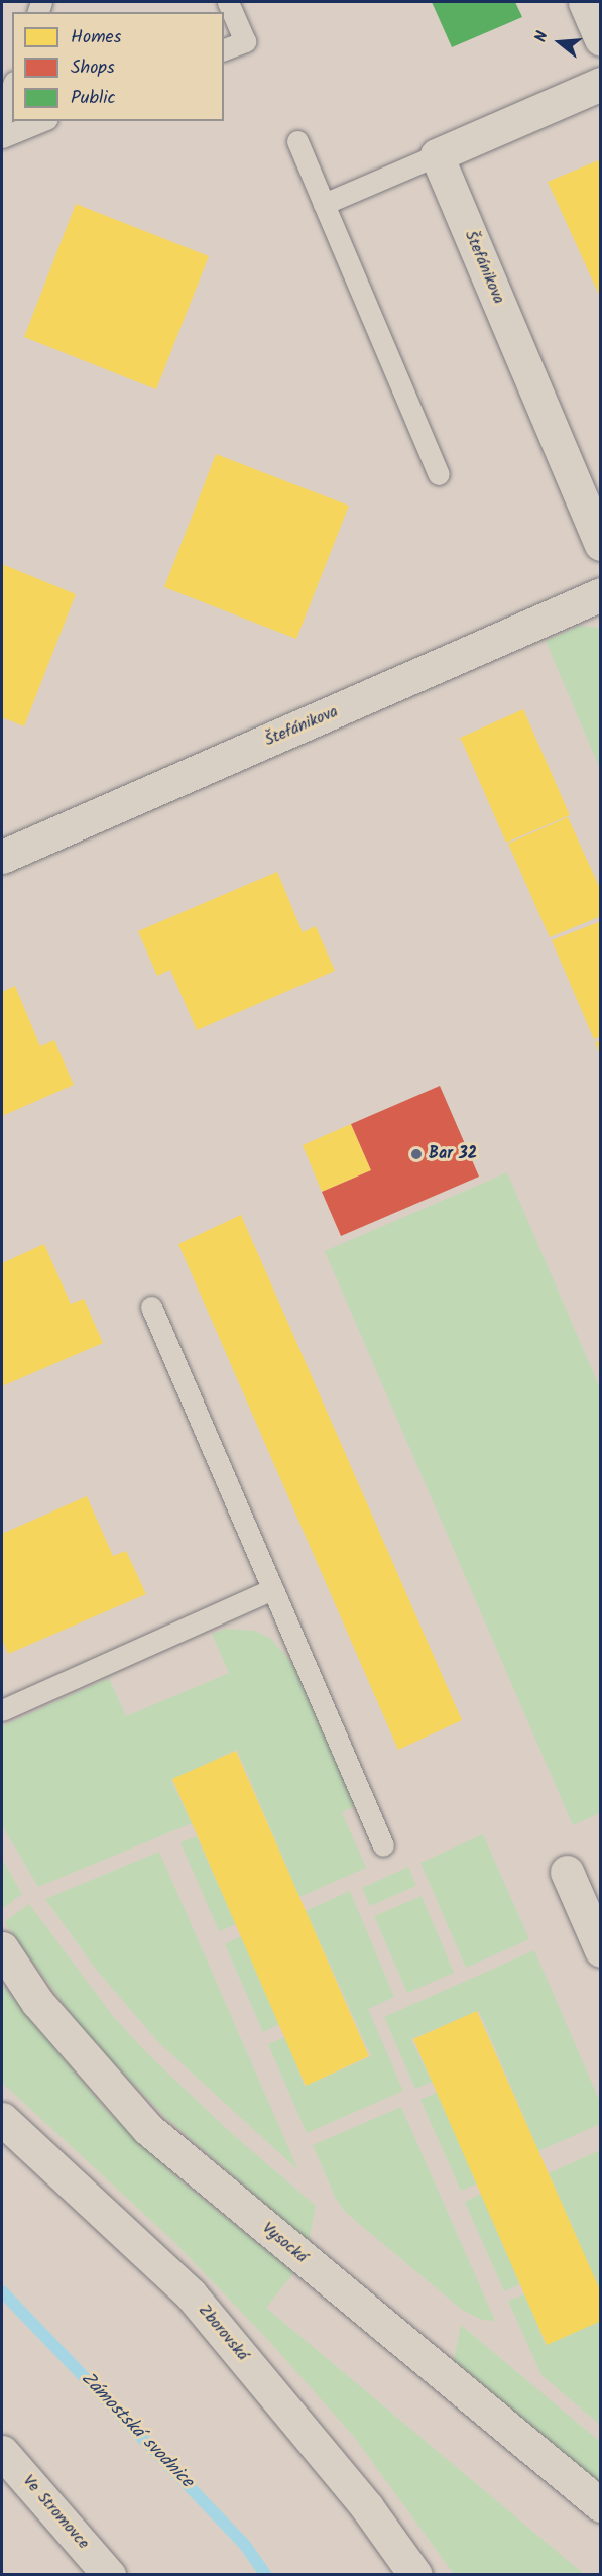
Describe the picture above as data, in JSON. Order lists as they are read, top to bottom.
{
  "streets": {
    "street": [
      "Štefánikova",
      "Vysocká",
      "Zborovská",
      "Ve Stromovce"
    ]
  },
  "water": ["Zámostská svodnice"],
  "places": ["Bar 32"],
  "legend": ["Homes", "Shops", "Public"],
  "north": "left"
}
